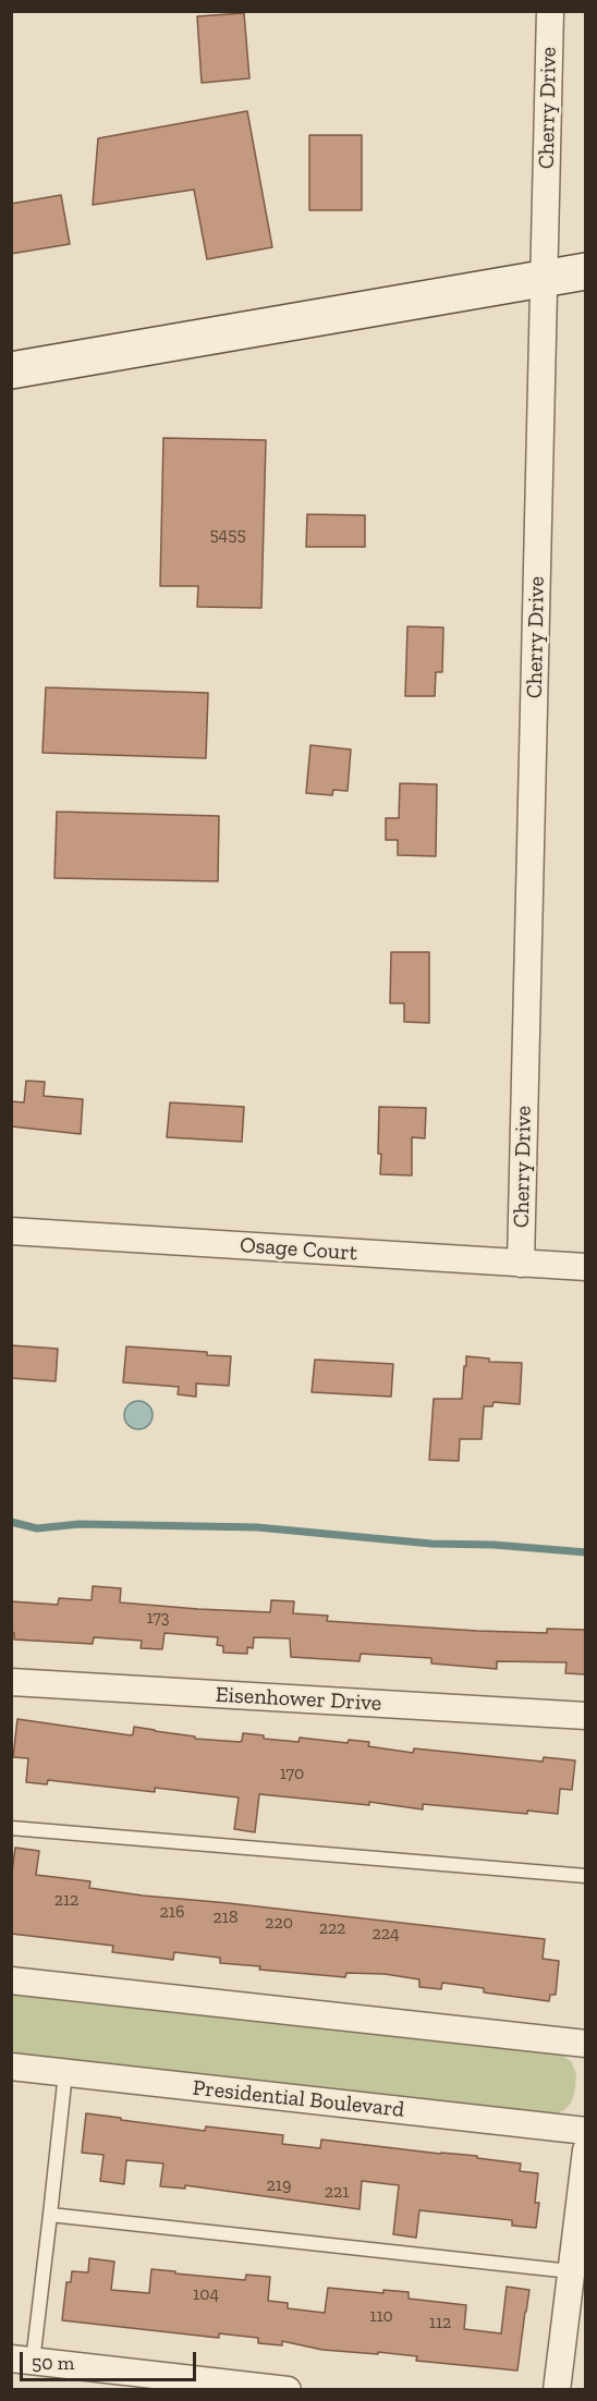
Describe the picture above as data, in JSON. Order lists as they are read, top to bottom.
{
  "streets": {
    "street": [
      "Cherry Drive",
      "Osage Court",
      "Eisenhower Drive",
      "Presidential Boulevard"
    ]
  },
  "crossings": [
    ["Cherry Drive", "Osage Court"]
  ],
  "house_numbers": [
    "5455",
    "173",
    "170",
    "212",
    "216",
    "218",
    "220",
    "222",
    "224",
    "219",
    "221",
    "104",
    "110",
    "112"
  ],
  "scale_bar": "50 m"
}
